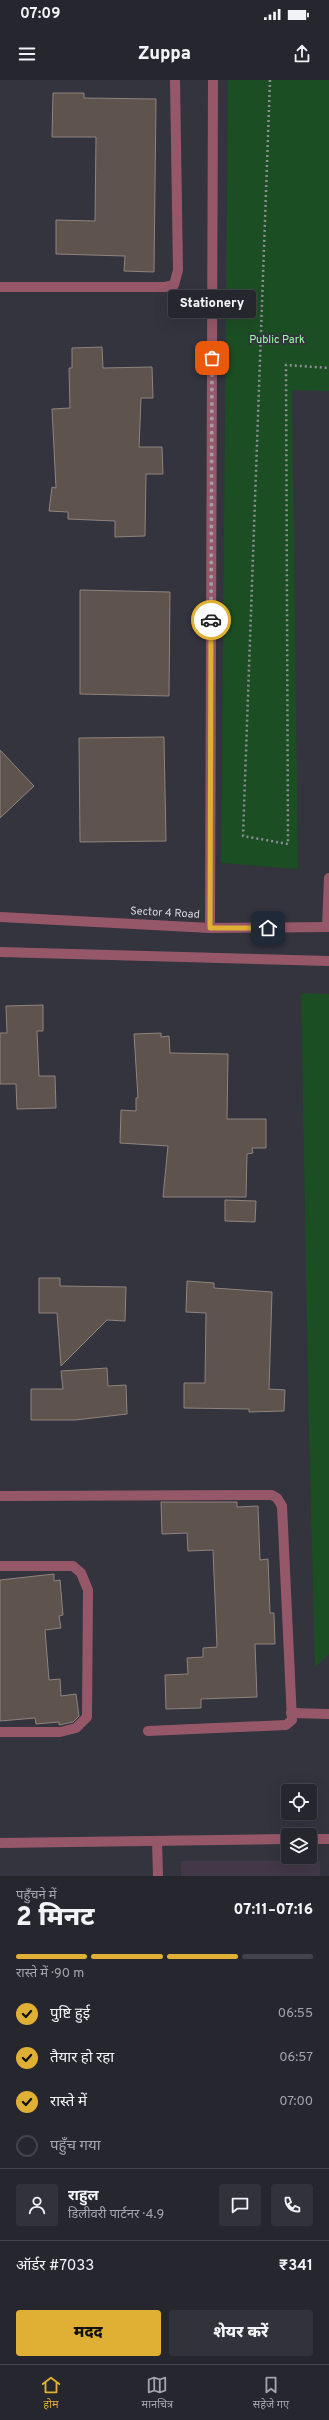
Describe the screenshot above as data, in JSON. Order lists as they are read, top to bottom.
{
  "streets": {
    "street": ["Sector 4 Road"]
  },
  "parks": ["Public Park"],
  "places": ["Stationery"],
  "page": {
    "status": "07:09",
    "header": "Zuppa",
    "bubble": "Stationery",
    "heading": ["2 मिनट", "पहुँचने में", "07:11–07:16"],
    "panel": [
      "राहुल",
      "डिलीवरी पार्टनर · 4.9",
      "ऑर्डर #7033",
      "₹341"
    ],
    "bar": "रास्ते में · 90 m",
    "list": [
      ["पुष्टि हुई", "06:55"],
      ["तैयार हो रहा", "06:57"],
      ["रास्ते में", "07:00"],
      "पहुँच गया"
    ],
    "buttons": ["मदद", "शेयर करें"],
    "tabs": ["होम", "मानचित्र", "सहेजे गए"]
  }
}
